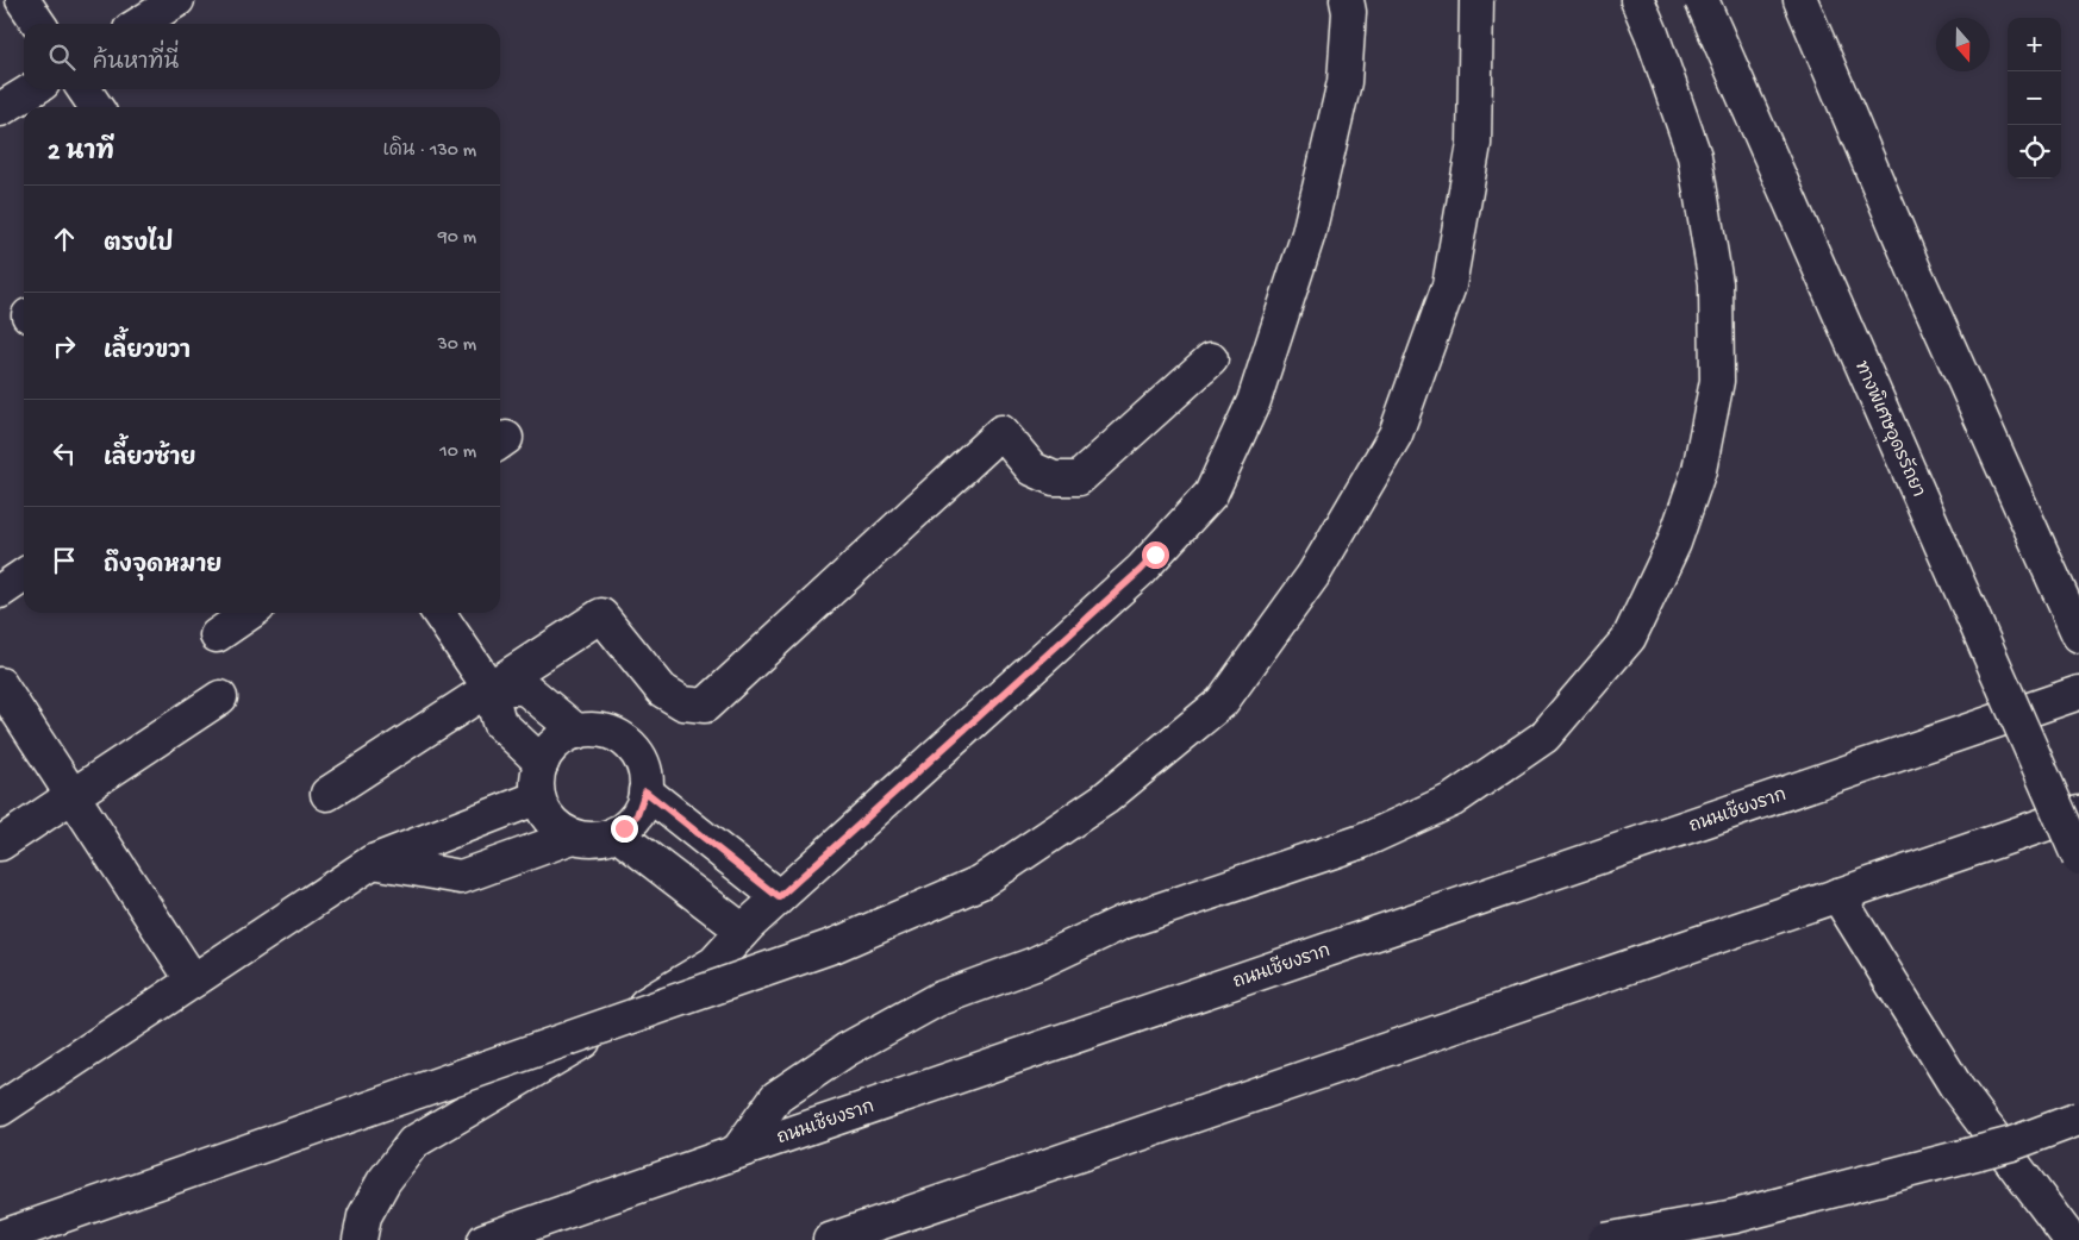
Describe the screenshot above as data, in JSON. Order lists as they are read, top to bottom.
{
  "streets": {
    "main road": ["ทางพิเศษอุดรรัถยา", "ถนนเชียงราก"]
  },
  "north": "bottom",
  "page": {
    "map_buttons": ["+", "−"],
    "search": "ค้นหาที่นี่",
    "heading": ["2 นาที", "เดิน · 130 m"],
    "list": [
      ["ตรงไป", "90 m"],
      ["เลี้ยวขวา", "30 m"],
      ["เลี้ยวซ้าย", "10 m"],
      "ถึงจุดหมาย"
    ]
  }
}
